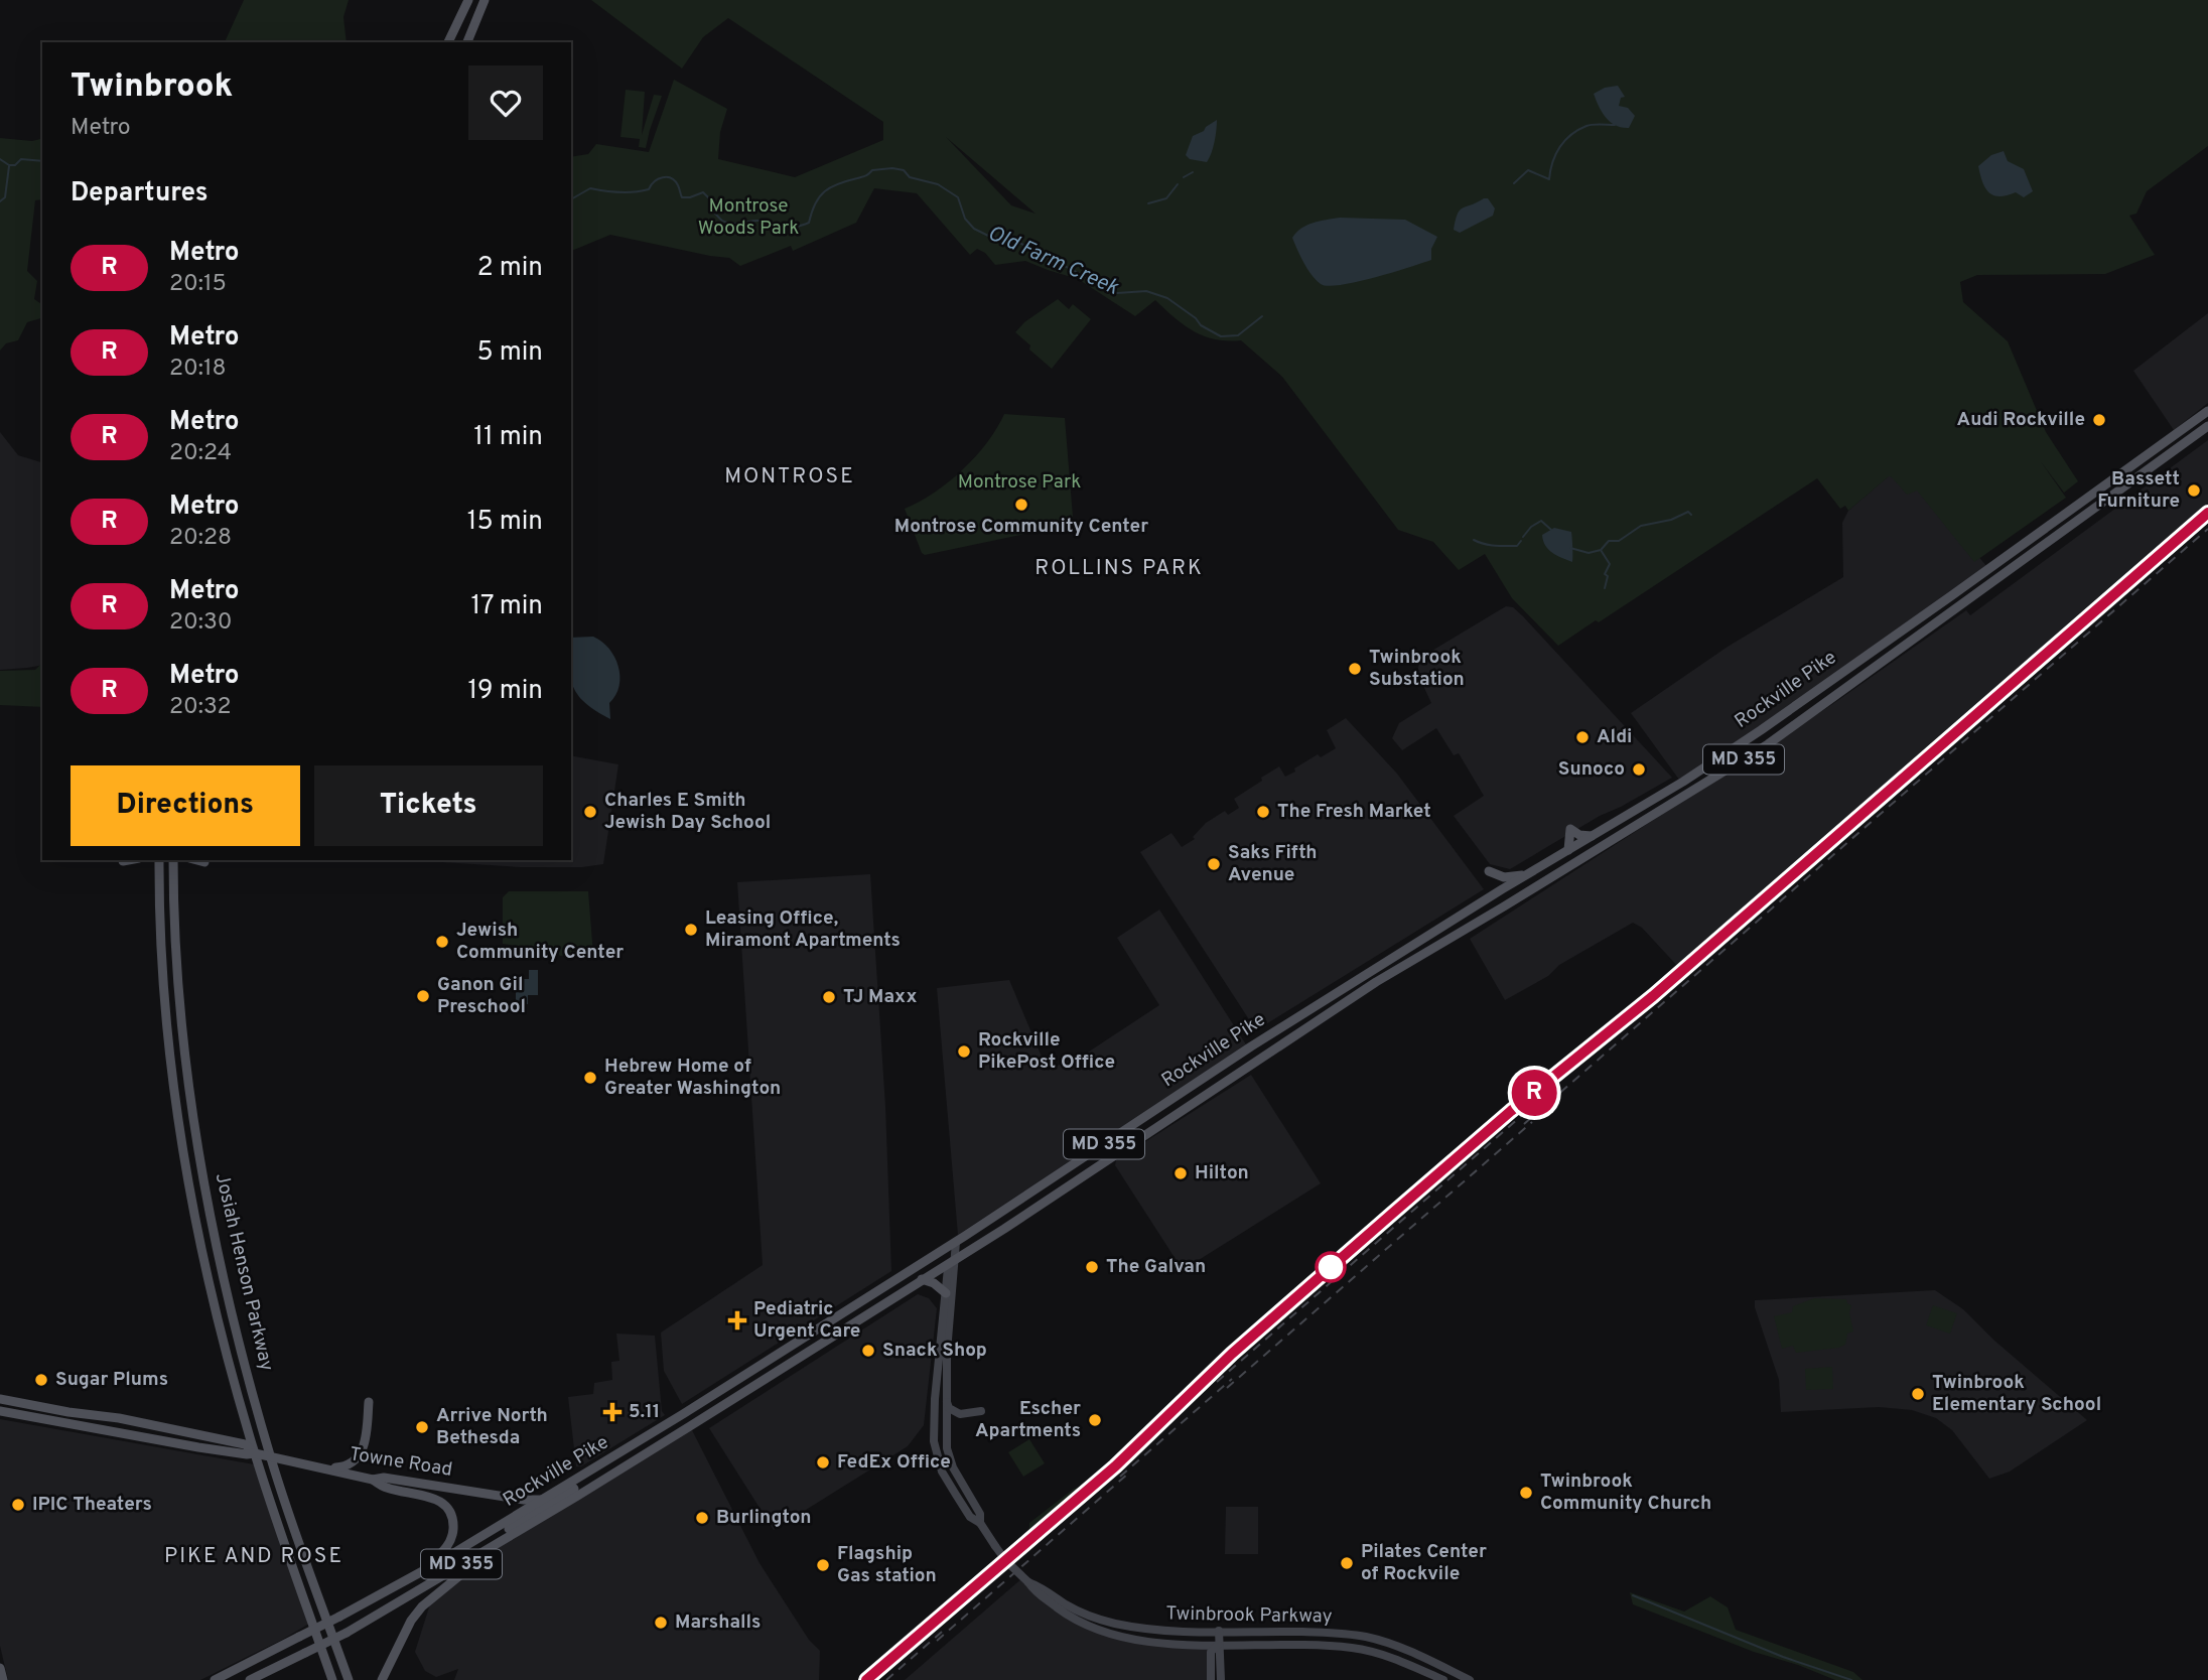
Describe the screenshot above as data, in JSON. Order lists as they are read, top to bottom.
{
  "streets": {
    "main road": [
      "Rockville Pike",
      "MD 355",
      "Josiah Henson Parkway",
      "Towne Road",
      "Twinbrook Parkway"
    ]
  },
  "crossings": [
    ["Rockville Pike", "Towne Road"],
    ["Rockville Pike", "Twinbrook Parkway"],
    ["Josiah Henson Parkway", "Towne Road"]
  ],
  "districts": ["MONTROSE", "ROLLINS PARK", "PIKE AND ROSE"],
  "water": ["Old Farm Creek"],
  "parks": ["Montrose Woods Park", "Montrose Park"],
  "places": {
    "other": [
      "Audi Rockville",
      "Bassett Furniture",
      "Montrose Community Center",
      "Twinbrook Substation",
      "Aldi",
      "Sunoco",
      "Charles E Smith Jewish Day School",
      "The Fresh Market",
      "Saks Fifth Avenue",
      "Leasing Office, Miramont Apartments",
      "Jewish Community Center",
      "Ganon Gil Preschool",
      "TJ Maxx",
      "Rockville PikePost Office",
      "Hebrew Home of Greater Washington",
      "Hilton",
      "The Galvan",
      "Snack Shop",
      "Sugar Plums",
      "Twinbrook Elementary School",
      "Escher Apartments",
      "Arrive North Bethesda",
      "FedEx Office",
      "Twinbrook Community Church",
      "IPIC Theaters",
      "Burlington",
      "Pilates Center of Rockvile",
      "Flagship Gas station",
      "Marshalls"
    ],
    "health": ["Pediatric Urgent Care", "5.11"]
  },
  "lines": ["metro line R"],
  "page": {
    "on_map": "R",
    "heading": [
      ["Twinbrook", "Metro"],
      "Departures"
    ],
    "list": [
      {
        "mark": "R",
        "name": "Metro",
        "note": "20:15",
        "value": "2 min"
      },
      {
        "mark": "R",
        "name": "Metro",
        "note": "20:18",
        "value": "5 min"
      },
      {
        "mark": "R",
        "name": "Metro",
        "note": "20:24",
        "value": "11 min"
      },
      {
        "mark": "R",
        "name": "Metro",
        "note": "20:28",
        "value": "15 min"
      },
      {
        "mark": "R",
        "name": "Metro",
        "note": "20:30",
        "value": "17 min"
      },
      {
        "mark": "R",
        "name": "Metro",
        "note": "20:32",
        "value": "19 min"
      }
    ],
    "buttons": ["Directions", "Tickets"]
  }
}
